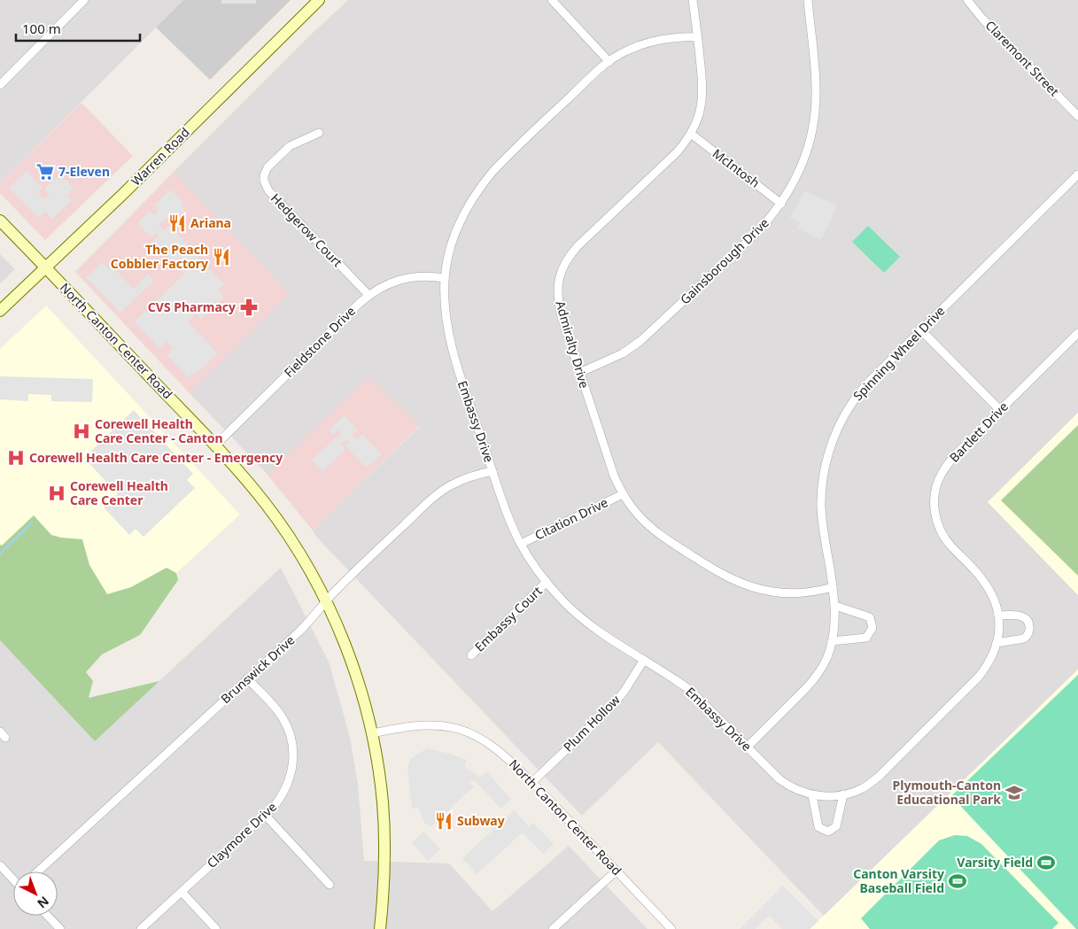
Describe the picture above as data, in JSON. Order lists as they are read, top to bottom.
{
  "streets": {
    "main road": ["Warren Road", "North Canton Center Road"],
    "street": [
      "Claremont Street",
      "McIntosh",
      "Hedgerow Court",
      "Gainsborough Drive",
      "Fieldstone Drive",
      "Admiralty Drive",
      "Spinning Wheel Drive",
      "Embassy Drive",
      "Bartlett Drive",
      "Citation Drive",
      "Embassy Court",
      "Brunswick Drive",
      "Plum Hollow",
      "Claymore Drive"
    ]
  },
  "crossings": [
    ["Warren Road", "North Canton Center Road"],
    ["McIntosh", "Gainsborough Drive"],
    ["McIntosh", "Admiralty Drive"],
    ["Hedgerow Court", "Fieldstone Drive"],
    ["Gainsborough Drive", "Admiralty Drive"],
    ["North Canton Center Road", "Fieldstone Drive"],
    ["North Canton Center Road", "Brunswick Drive"],
    ["North Canton Center Road", "Plum Hollow"],
    ["Fieldstone Drive", "Embassy Drive"],
    ["Admiralty Drive", "Spinning Wheel Drive"],
    ["Admiralty Drive", "Embassy Drive"],
    ["Admiralty Drive", "Citation Drive"],
    ["Spinning Wheel Drive", "Embassy Drive"],
    ["Embassy Drive", "Bartlett Drive"],
    ["Embassy Drive", "Citation Drive"],
    ["Embassy Drive", "Embassy Court"],
    ["Embassy Drive", "Brunswick Drive"],
    ["Embassy Drive", "Plum Hollow"],
    ["Brunswick Drive", "Claymore Drive"]
  ],
  "places": {
    "supermarket": ["7-Eleven"],
    "restaurant": ["Ariana", "The Peach Cobbler Factory", "Subway"],
    "pharmacy": ["CVS Pharmacy"],
    "hospital": ["Corewell Health Care Center - Canton", "Corewell Health Care Center - Emergency", "Corewell Health Care Center"],
    "school or university": ["Plymouth-Canton Educational Park"],
    "sports": ["Varsity Field", "Canton Varsity Baseball Field"]
  },
  "scale_bar": "100 m",
  "north": "bottom right"
}
